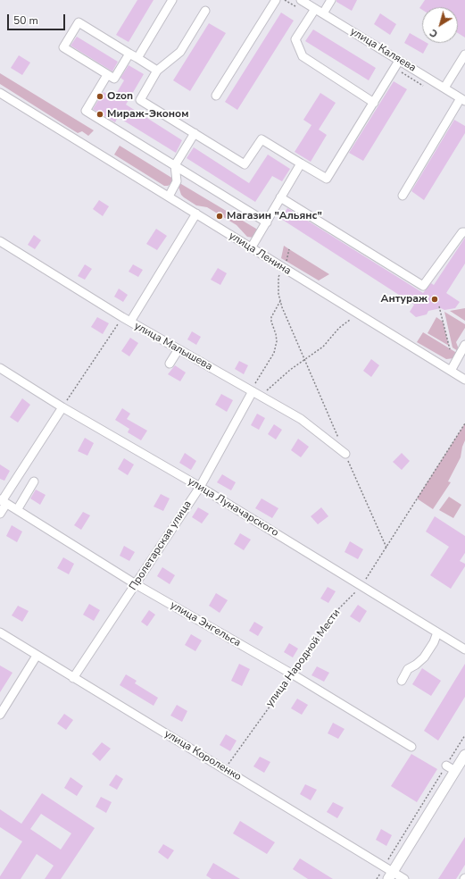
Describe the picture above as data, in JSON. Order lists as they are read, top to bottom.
{
  "streets": {
    "street": [
      "улица Каляева",
      "улица Ленина",
      "улица Малышева",
      "улица Луначарского",
      "Пролетарская улица",
      "улица Энгельса",
      "улица Короленко"
    ],
    "path": ["улица Народной Мести"]
  },
  "crossings": [
    ["улица Малышева", "Пролетарская улица"],
    ["улица Луначарского", "Пролетарская улица"],
    ["улица Луначарского", "улица Народной Мести"],
    ["Пролетарская улица", "улица Энгельса"],
    ["Пролетарская улица", "улица Короленко"],
    ["улица Энгельса", "улица Народной Мести"],
    ["улица Народной Мести", "улица Короленко"]
  ],
  "places": [
    "Ozon",
    "Мираж-Эконом",
    "Магазин \"Альянс\"",
    "Антураж"
  ],
  "scale_bar": "50 m",
  "north": "bottom left"
}
